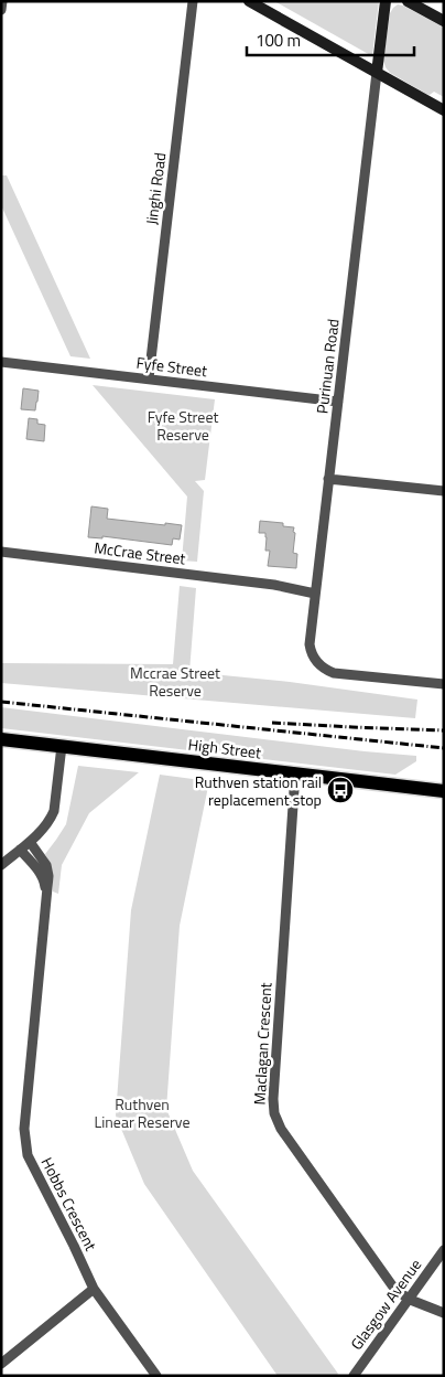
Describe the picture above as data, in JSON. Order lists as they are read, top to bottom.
{
  "streets": {
    "main road": ["High Street"],
    "street": [
      "Jinghi Road",
      "Fyfe Street",
      "Purinuan Road",
      "McCrae Street",
      "Maclagan Crescent",
      "Hobbs Crescent",
      "Glasgow Avenue"
    ]
  },
  "crossings": [
    ["Jinghi Road", "Fyfe Street"],
    ["Fyfe Street", "Purinuan Road"],
    ["Purinuan Road", "McCrae Street"],
    ["High Street", "Maclagan Crescent"],
    ["Maclagan Crescent", "Glasgow Avenue"]
  ],
  "parks": ["Fyfe Street Reserve", "Mccrae Street Reserve", "Ruthven Linear Reserve"],
  "places": {
    "bus stop": ["Ruthven station rail replacement stop"]
  },
  "scale_bar": "100 m"
}
